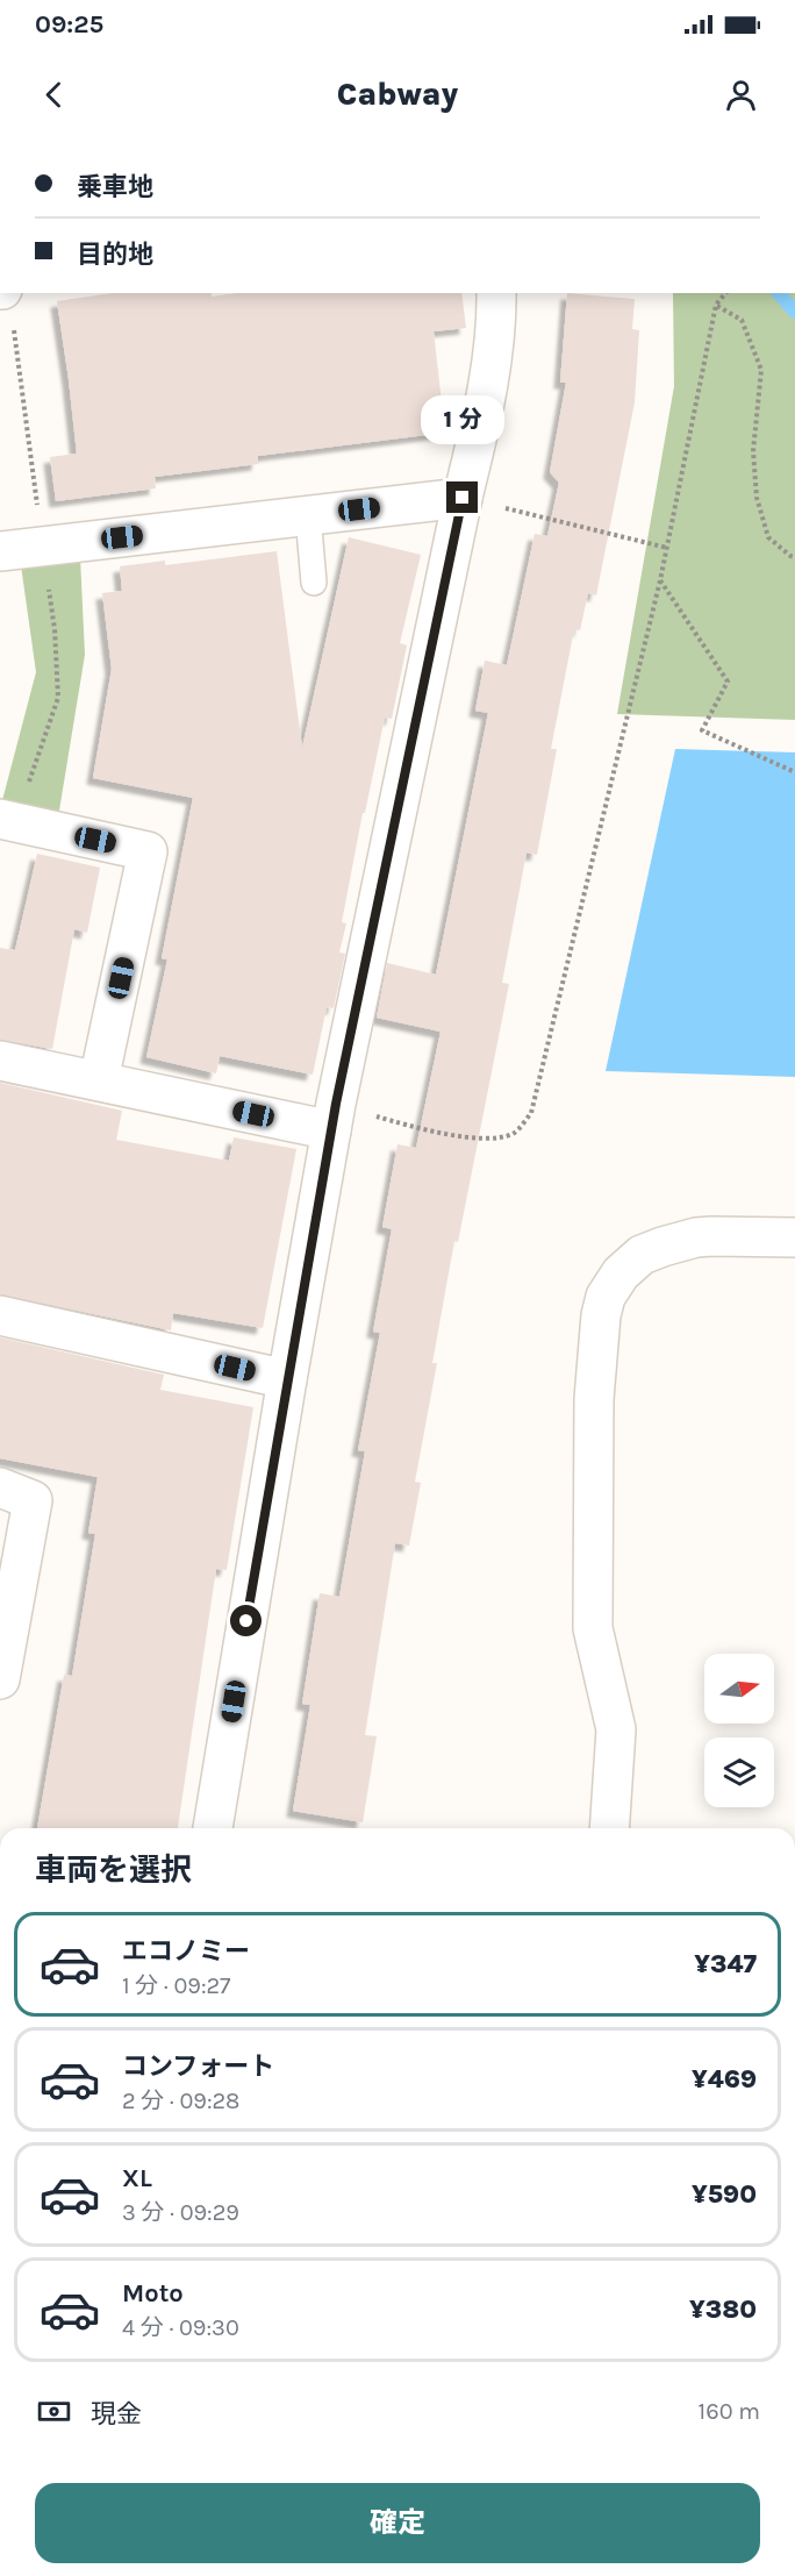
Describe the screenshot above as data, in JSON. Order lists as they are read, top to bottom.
{
  "north": "right",
  "page": {
    "status": "09:25",
    "header": "Cabway",
    "banner": ["乗車地", "目的地"],
    "bubble": "1 分",
    "heading": "車両を選択",
    "list": [
      {
        "name": "エコノミー",
        "note": "1 分 · 09:27",
        "value": "¥347"
      },
      {
        "name": "コンフォート",
        "note": "2 分 · 09:28",
        "value": "¥469"
      },
      {
        "name": "XL",
        "note": "3 分 · 09:29",
        "value": "¥590"
      },
      {
        "name": "Moto",
        "note": "4 分 · 09:30",
        "value": "¥380"
      }
    ],
    "pay": ["現金", "160 m"],
    "buttons": "確定"
  }
}
